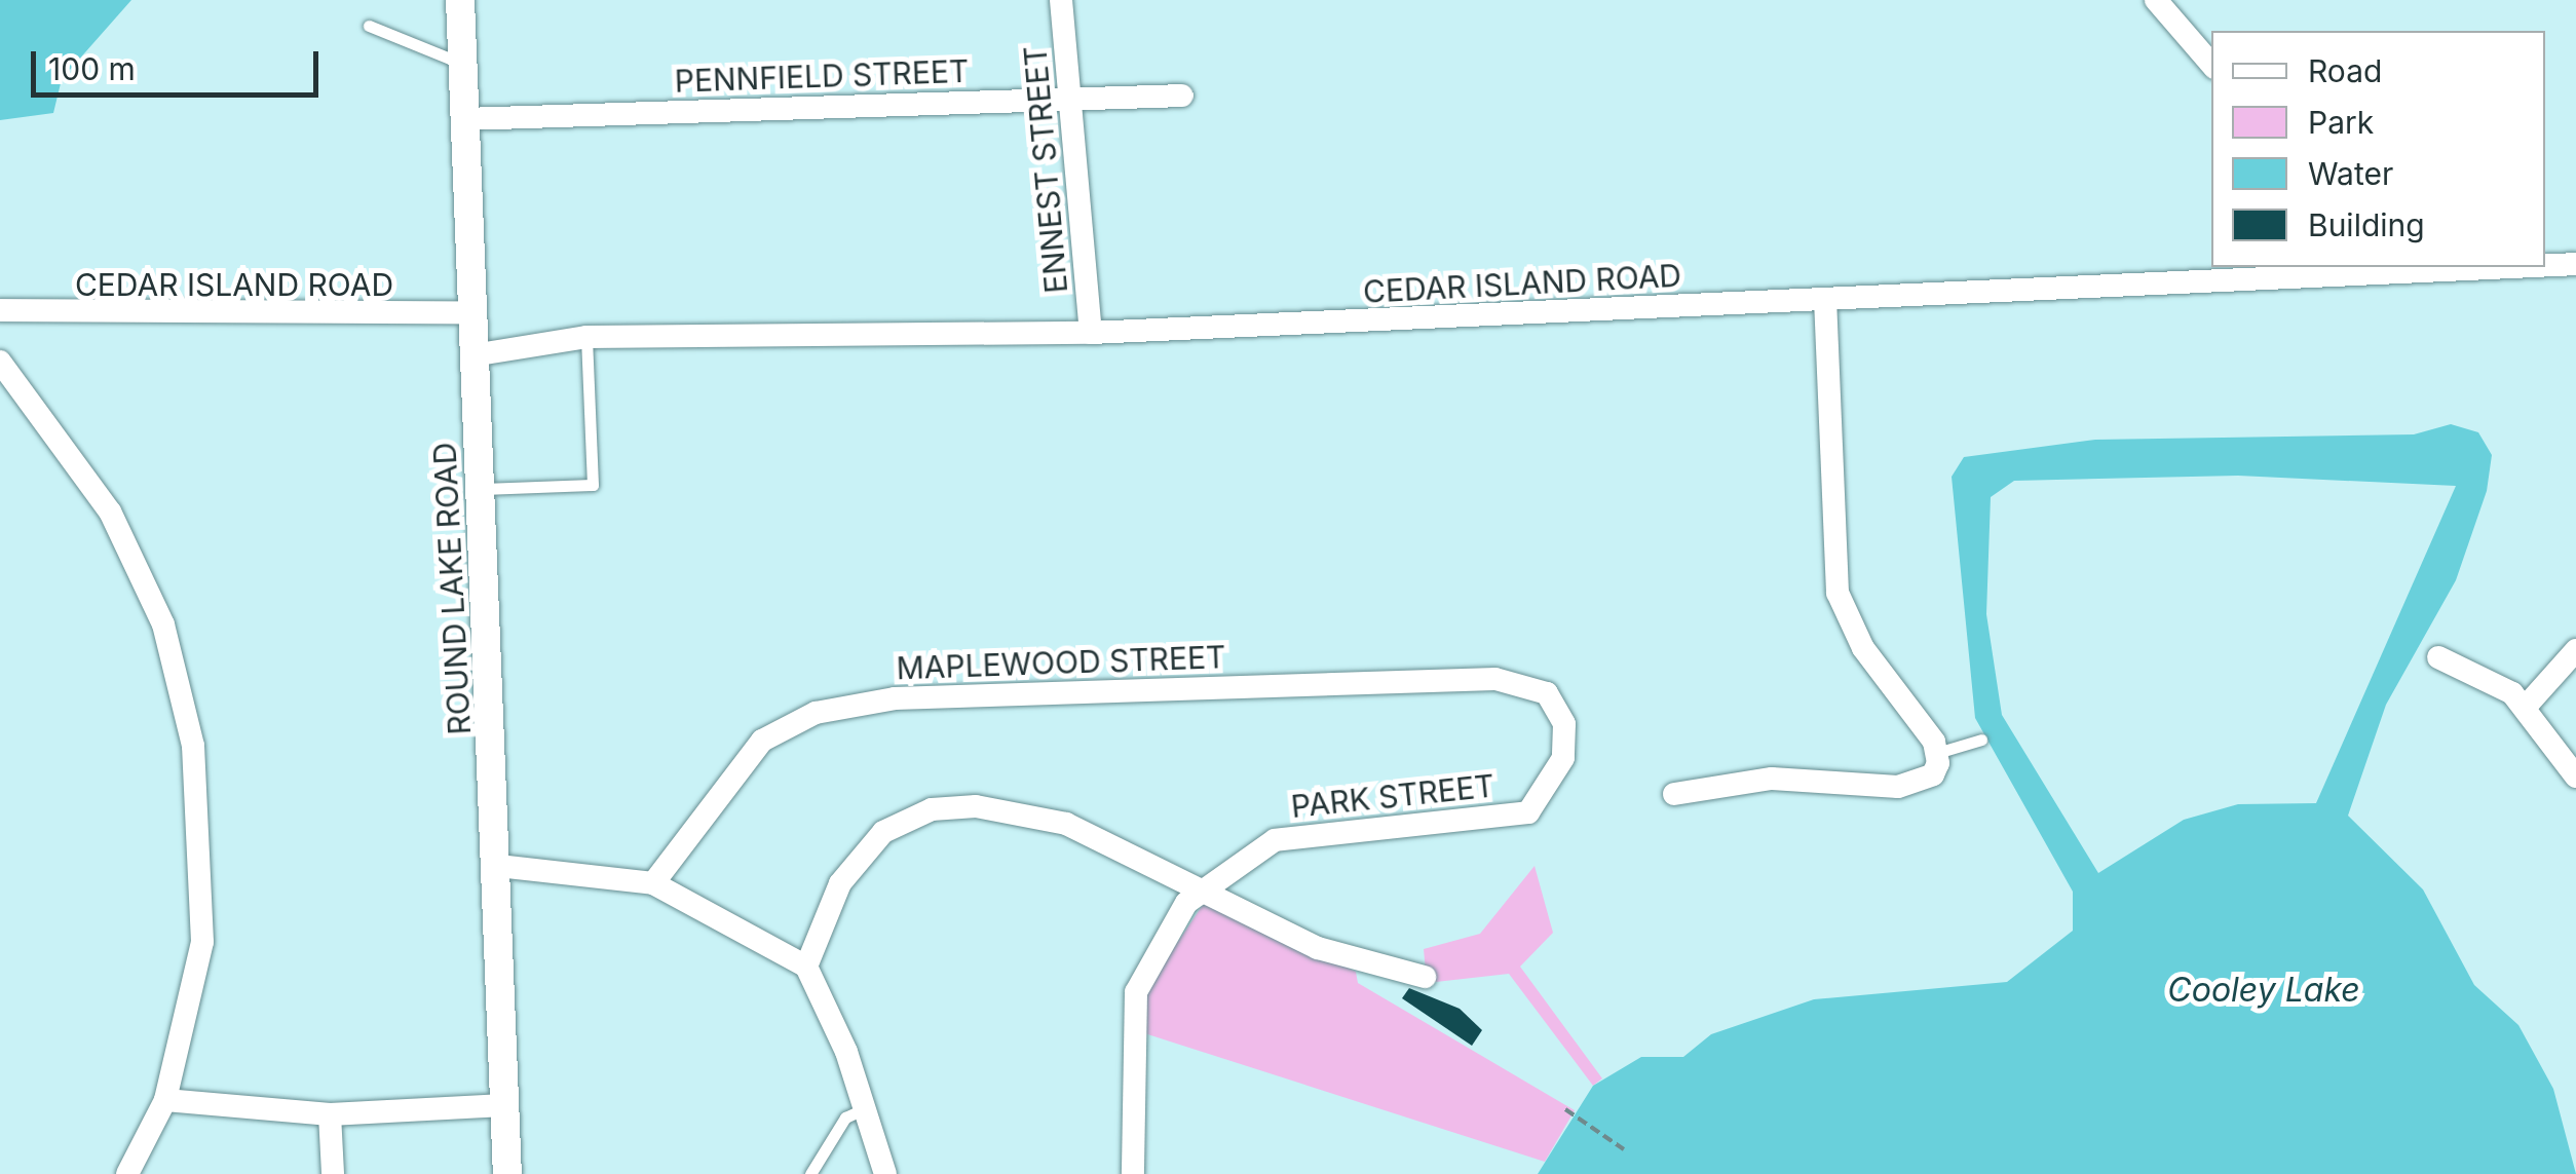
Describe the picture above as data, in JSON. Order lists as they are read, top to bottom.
{
  "streets": {
    "street": [
      "PENNFIELD STREET",
      "ENNEST STREET",
      "CEDAR ISLAND ROAD",
      "ROUND LAKE ROAD",
      "MAPLEWOOD STREET",
      "PARK STREET"
    ]
  },
  "crossings": [
    ["PENNFIELD STREET", "ENNEST STREET"],
    ["PENNFIELD STREET", "ROUND LAKE ROAD"],
    ["ENNEST STREET", "CEDAR ISLAND ROAD"],
    ["CEDAR ISLAND ROAD", "ROUND LAKE ROAD"],
    ["MAPLEWOOD STREET", "PARK STREET"]
  ],
  "water": ["Cooley Lake"],
  "legend": [
    "Road",
    "Park",
    "Water",
    "Building"
  ],
  "scale_bar": "100 m"
}
